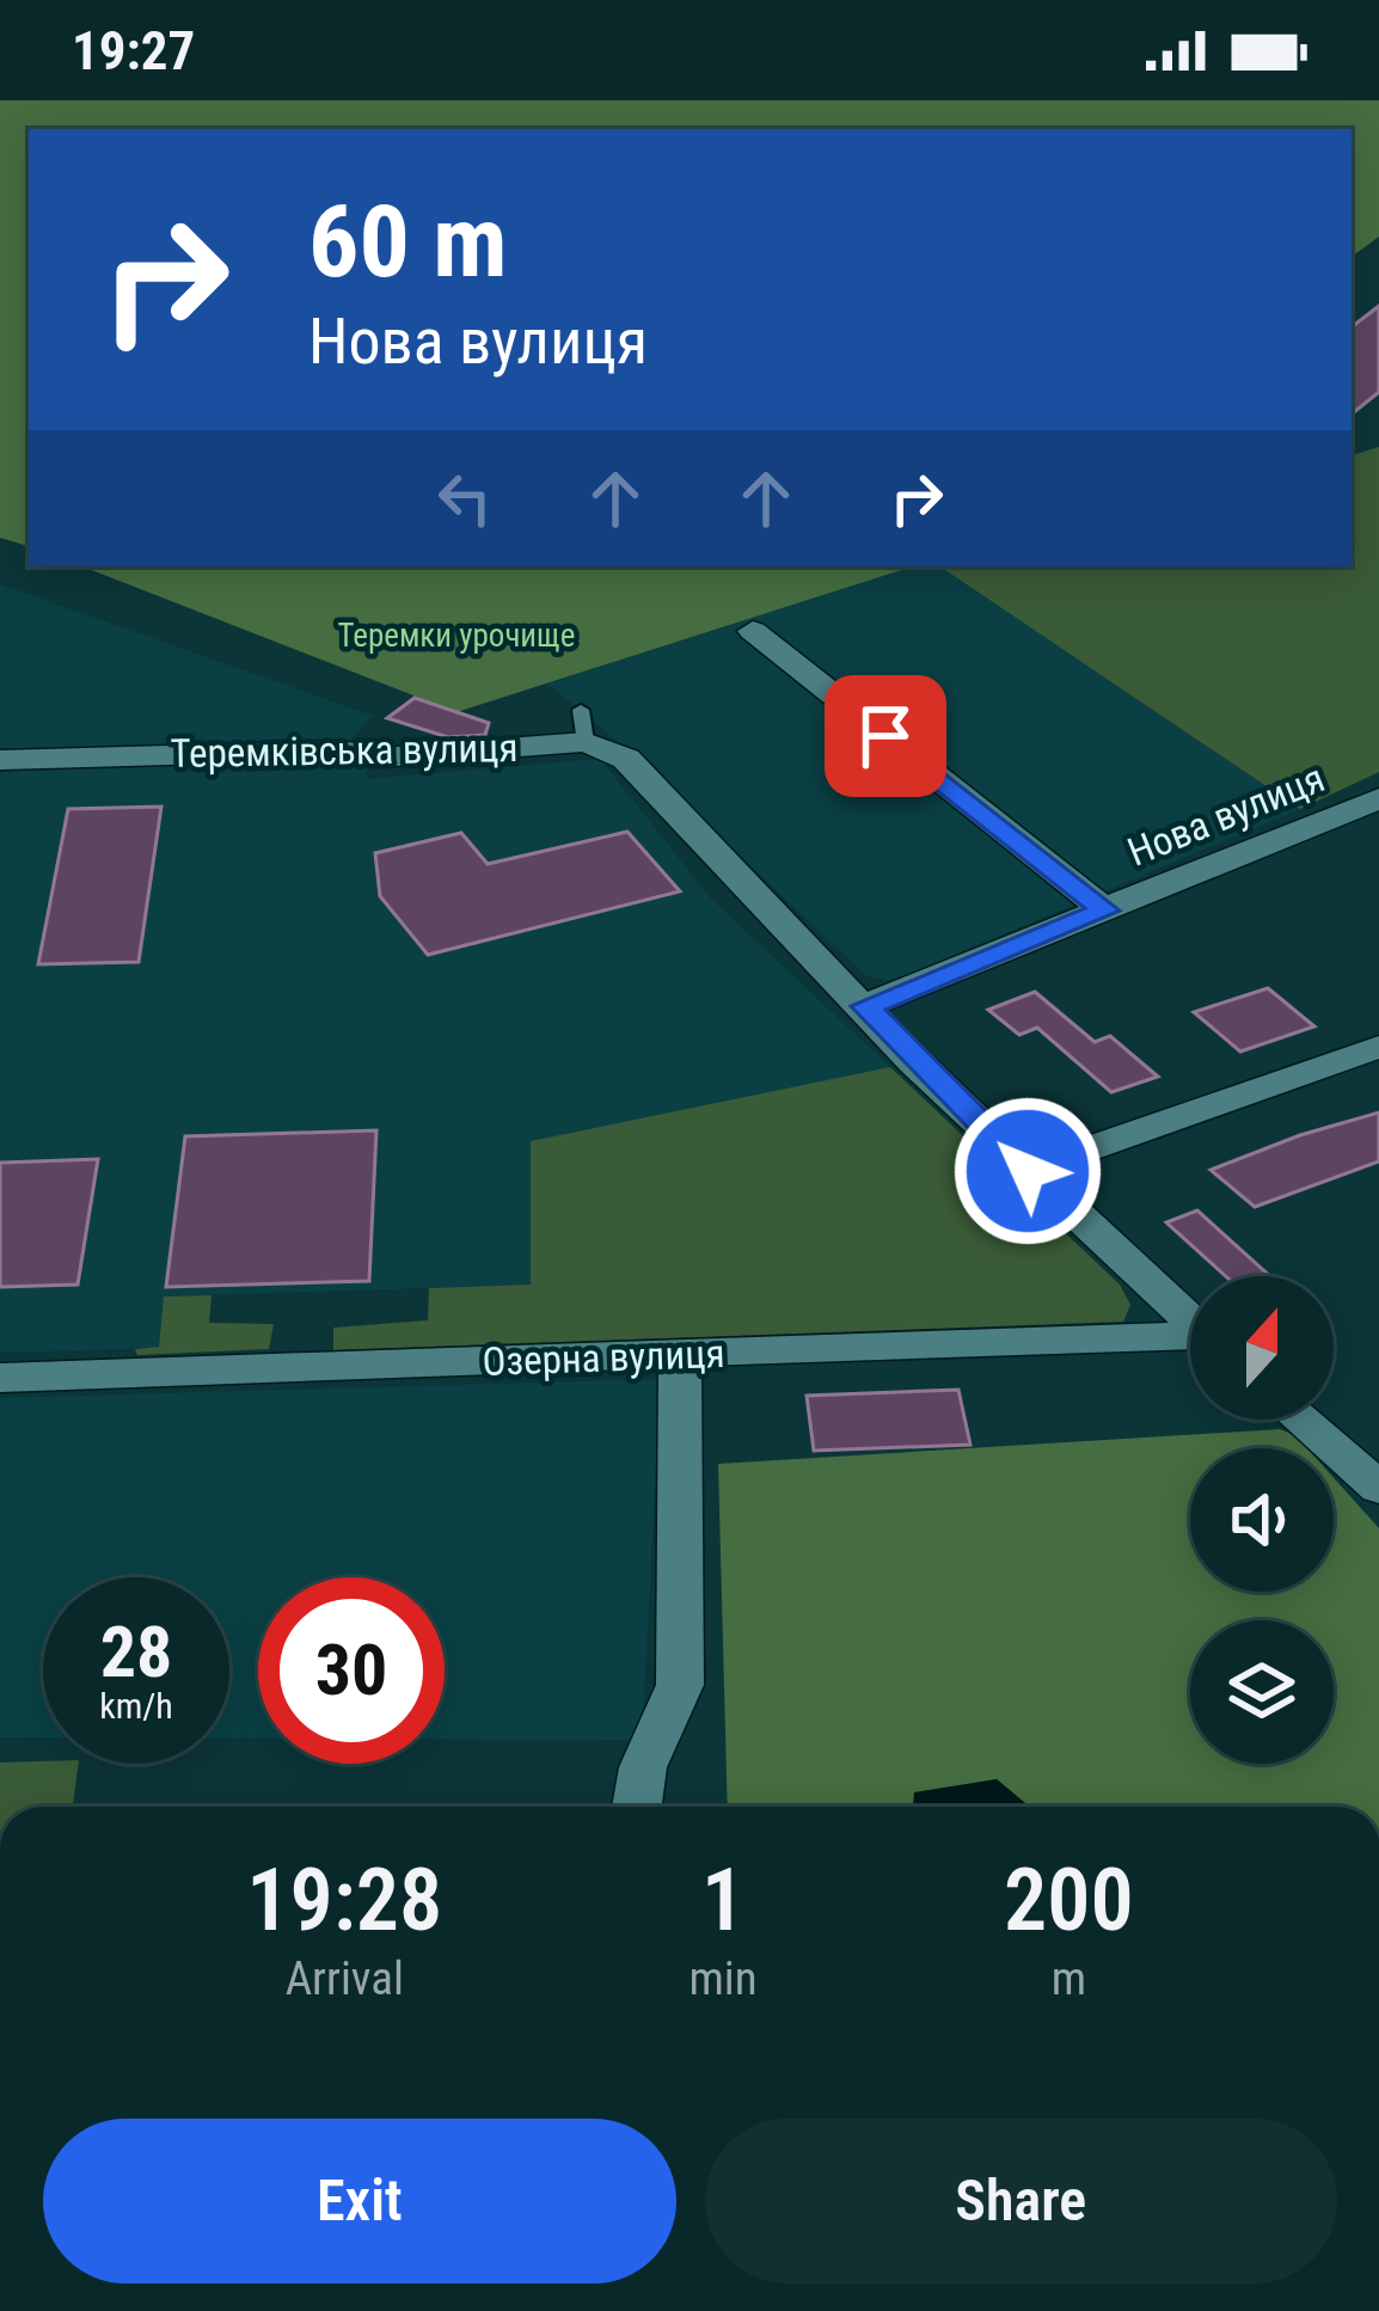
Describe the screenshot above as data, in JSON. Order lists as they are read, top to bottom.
{
  "streets": {
    "street": ["Теремківська вулиця", "Нова вулиця", "Озерна вулиця"]
  },
  "crossings": [
    ["Теремківська вулиця", "Нова вулиця"]
  ],
  "parks": ["Теремки урочище"],
  "north": "top",
  "page": {
    "status": "19:27",
    "turn": ["60 m", "Нова вулиця"],
    "speed": "28 km/h",
    "limit": "30",
    "eta": [
      "19:28",
      "Arrival",
      "1",
      "min",
      "200",
      "m"
    ],
    "buttons": ["Exit", "Share"]
  }
}
